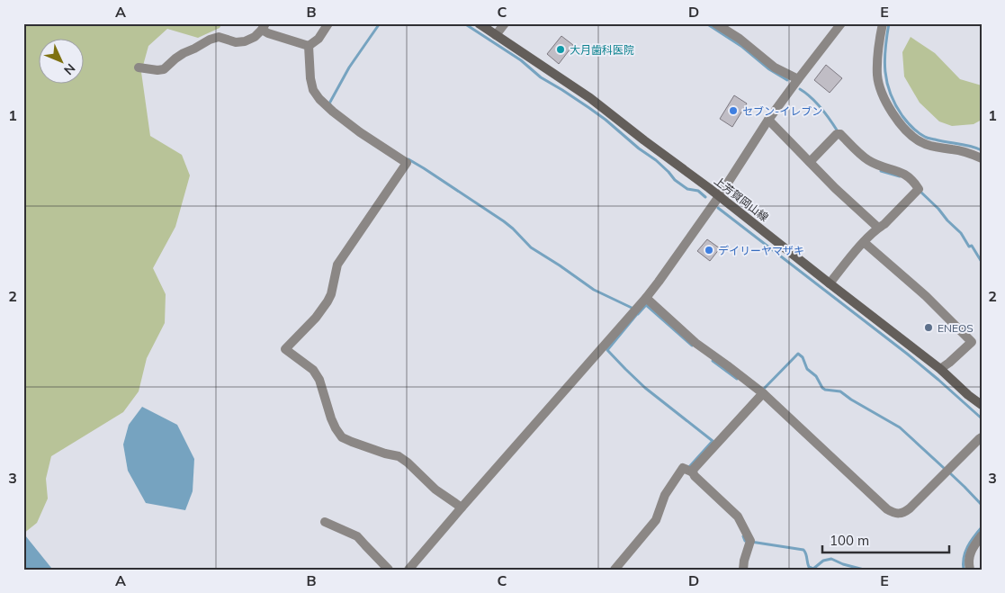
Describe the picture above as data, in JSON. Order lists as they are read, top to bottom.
{
  "streets": {
    "main road": ["上芳賀岡山線"]
  },
  "places": [
    "大月歯科医院",
    "セブン-イレブン",
    "デイリーヤマザキ",
    "ENEOS"
  ],
  "scale_bar": "100 m",
  "north": "bottom right",
  "grid": {
    "columns": [
      "A",
      "B",
      "C",
      "D",
      "E"
    ],
    "rows": ["1", "2", "3"]
  }
}
